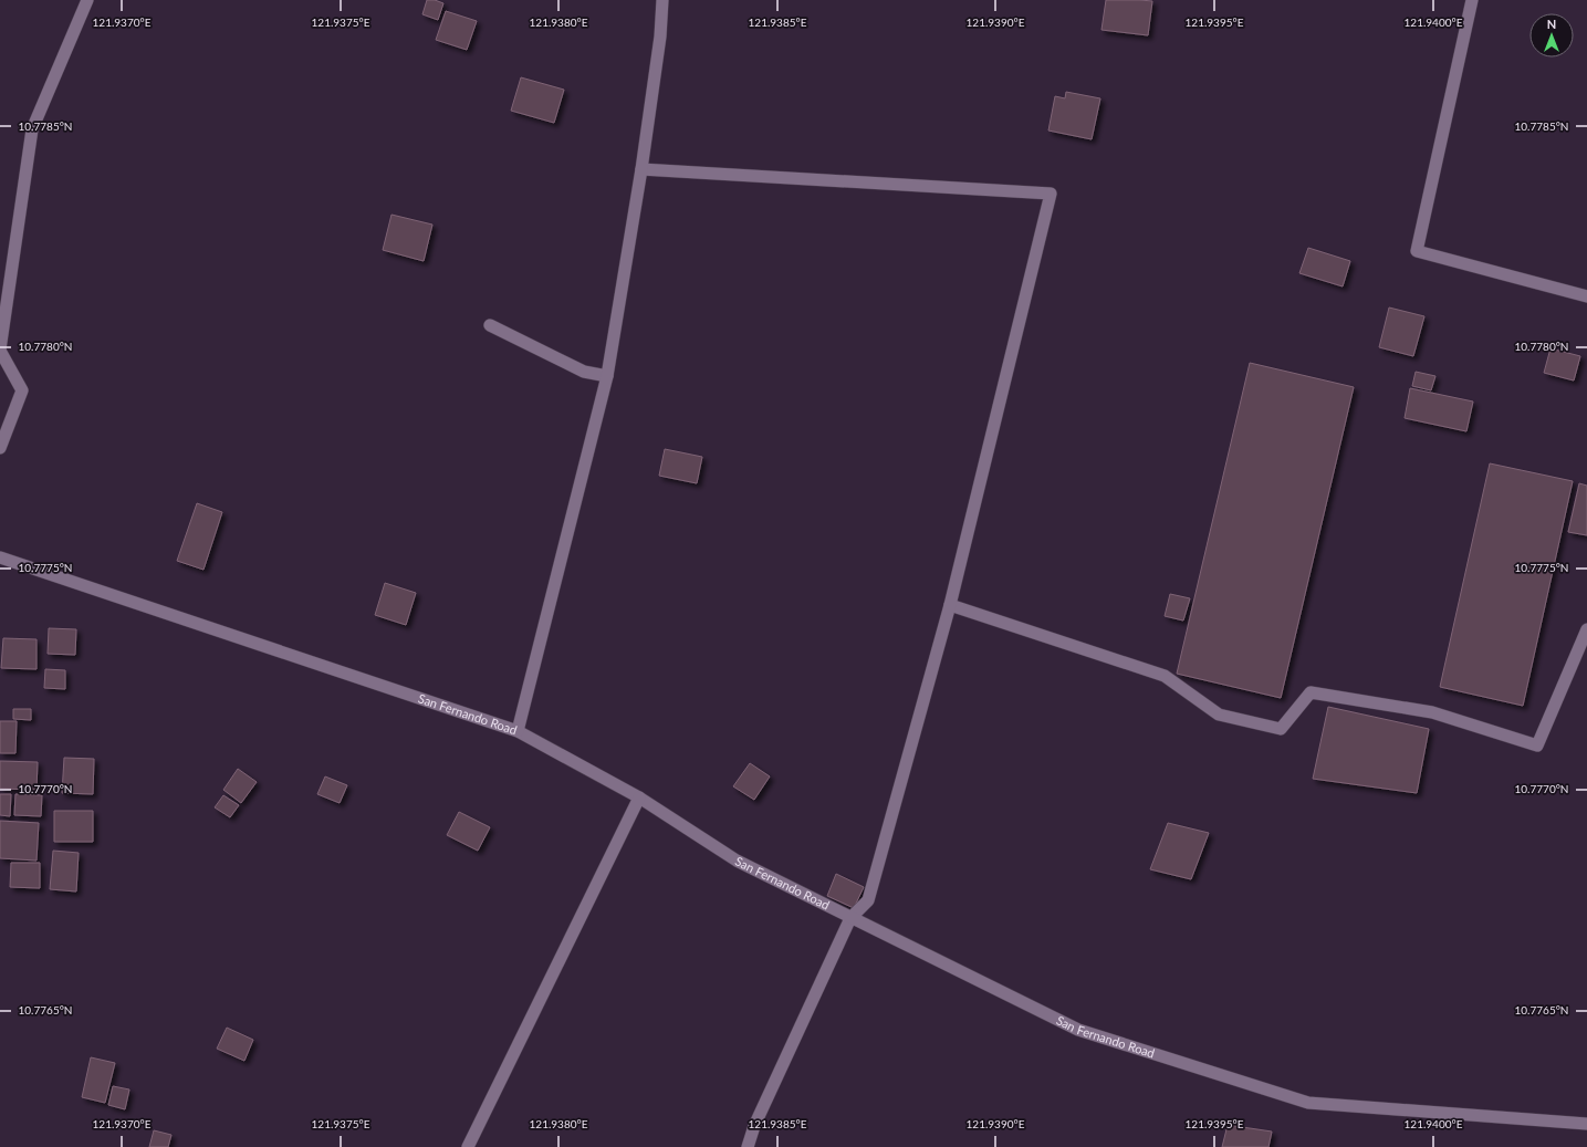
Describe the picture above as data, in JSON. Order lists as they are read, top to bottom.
{
  "streets": {
    "street": ["San Fernando Road"]
  },
  "north": "top",
  "coordinates": [
    "121.9370°E",
    "121.9375°E",
    "121.9380°E",
    "121.9385°E",
    "121.9390°E",
    "121.9395°E",
    "121.9400°E",
    "10.7785°N",
    "10.7780°N",
    "10.7775°N",
    "10.7770°N",
    "10.7765°N"
  ]
}
